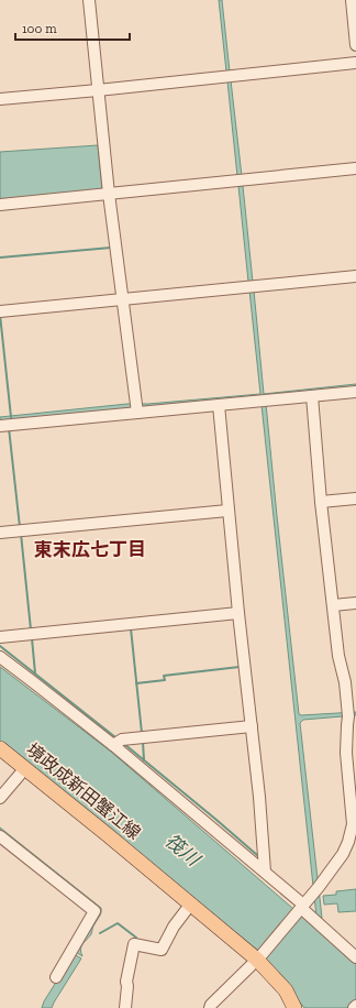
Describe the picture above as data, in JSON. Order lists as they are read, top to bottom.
{
  "streets": {
    "main road": ["境政成新田蟹江線"]
  },
  "districts": ["東末広七丁目"],
  "water": ["筏川"],
  "scale_bar": "100 m"
}
